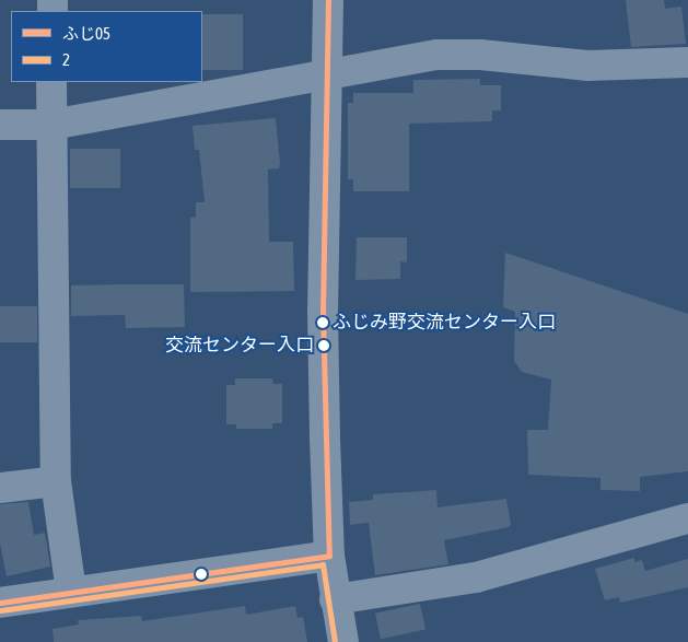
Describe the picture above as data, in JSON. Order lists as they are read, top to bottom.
{
  "places": ["ふじみ野交流センター入口", "交流センター入口"],
  "lines": ["transit line ふじ05", "transit line 2"],
  "legend": ["ふじ05", "2"]
}
